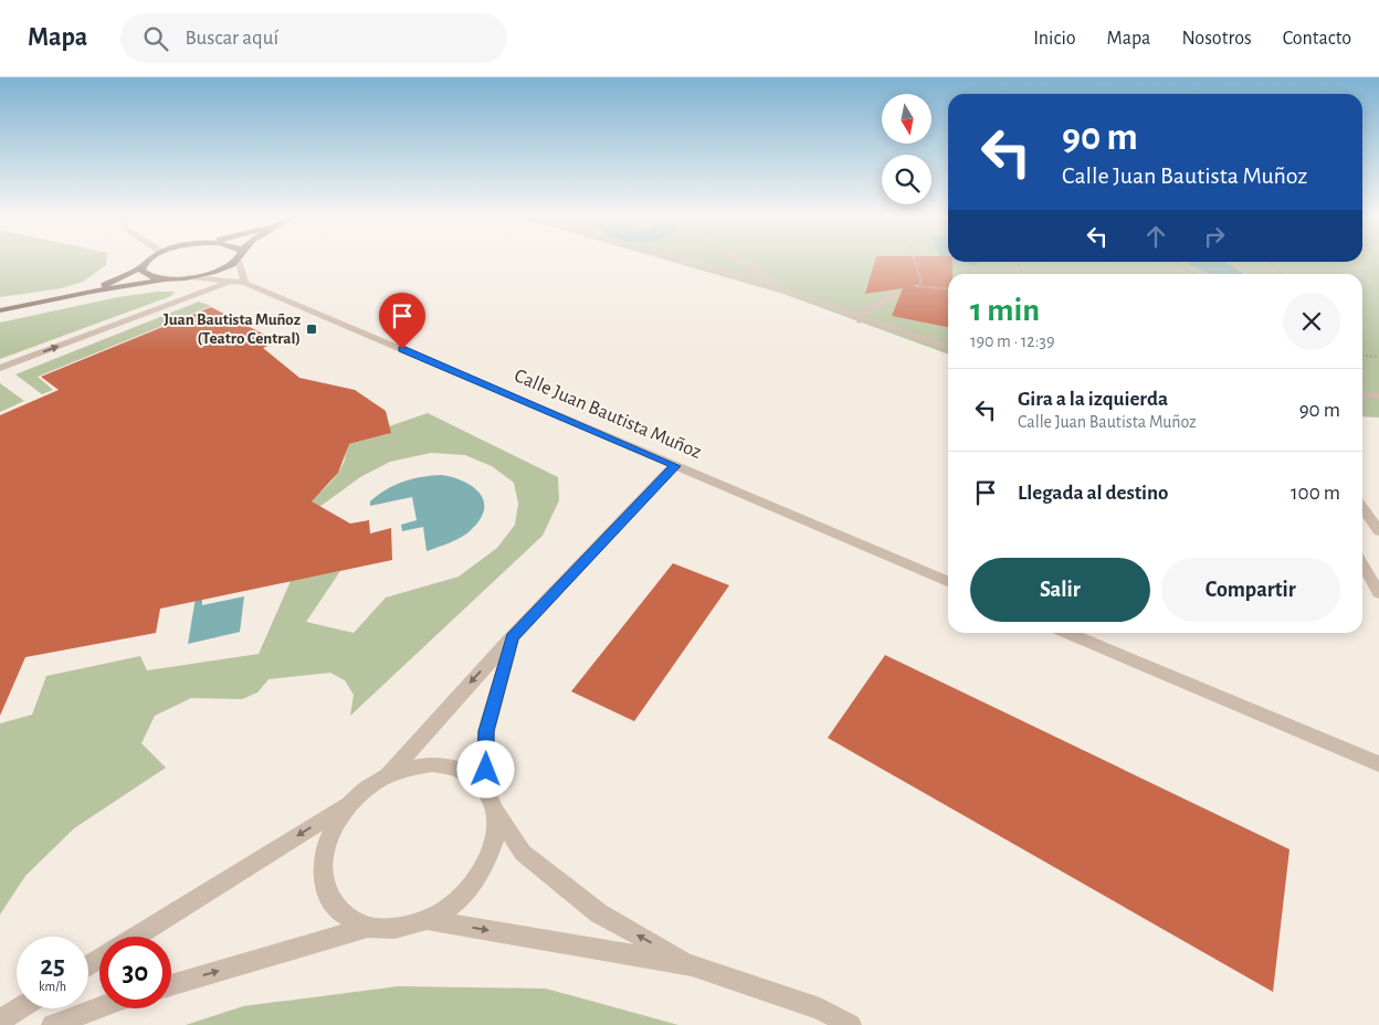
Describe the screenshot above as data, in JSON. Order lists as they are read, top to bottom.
{
  "streets": {
    "street": ["Calle Juan Bautista Muñoz"]
  },
  "places": {
    "transit": ["Juan Bautista Muñoz (Teatro Central)"]
  },
  "north": "bottom",
  "page": {
    "header": "Mapa",
    "search": "Buscar aquí",
    "nav": [
      "Inicio",
      "Mapa",
      "Nosotros",
      "Contacto"
    ],
    "turn": ["90 m", "Calle Juan Bautista Muñoz"],
    "heading": ["1 min", "190 m · 12:39"],
    "list": [
      {
        "name": "Gira a la izquierda",
        "note": "Calle Juan Bautista Muñoz",
        "value": "90 m"
      },
      {
        "name": "Llegada al destino",
        "value": "100 m"
      }
    ],
    "buttons": ["Salir", "Compartir"],
    "speed": "25 km/h",
    "limit": "30"
  }
}
